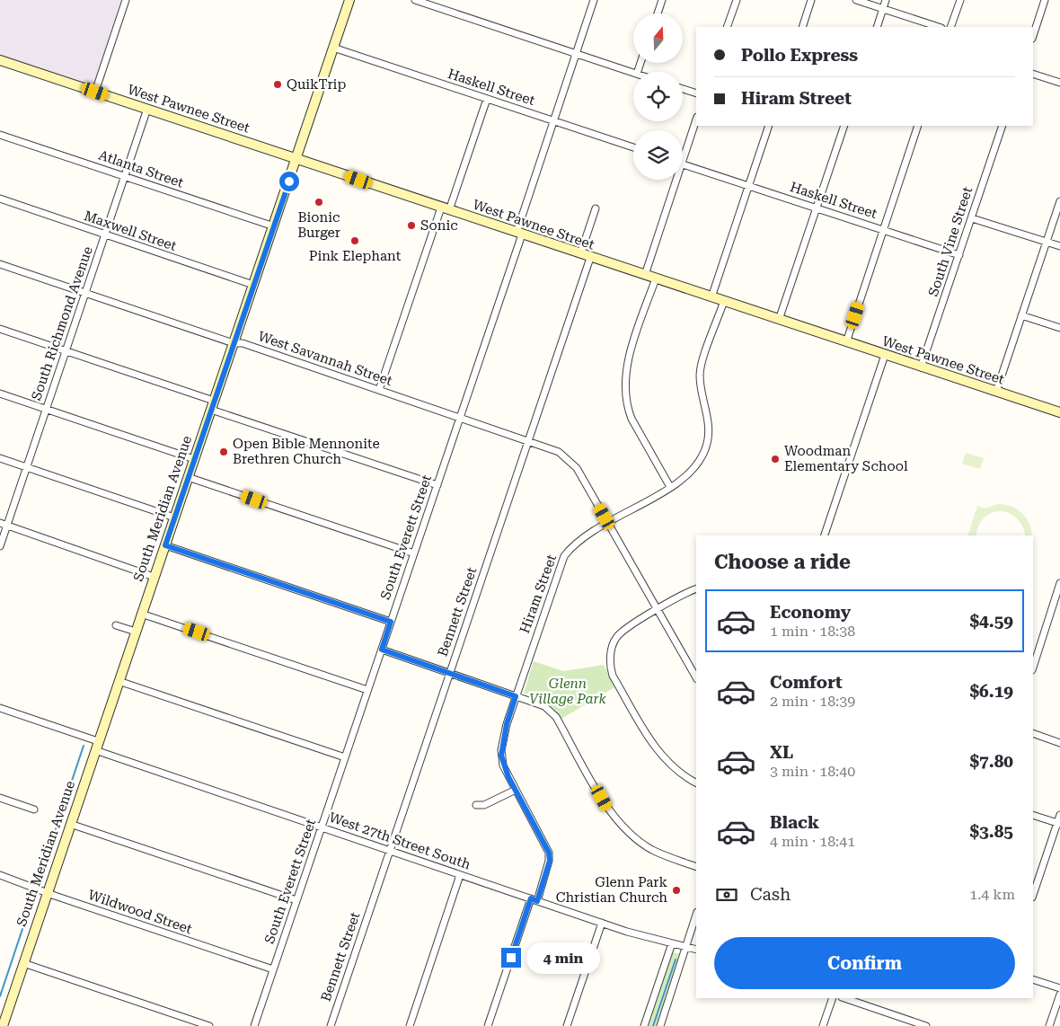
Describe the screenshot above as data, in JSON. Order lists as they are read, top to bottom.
{
  "streets": {
    "main road": ["West Pawnee Street", "South Meridian Avenue"],
    "street": [
      "Haskell Street",
      "Atlanta Street",
      "Maxwell Street",
      "South Vine Street",
      "South Richmond Avenue",
      "West Savannah Street",
      "South Everett Street",
      "Hiram Street",
      "Bennett Street",
      "West 27th Street South",
      "Wildwood Street"
    ]
  },
  "crossings": [
    ["Haskell Street", "South Vine Street"],
    ["Haskell Street", "South Meridian Avenue"],
    ["Haskell Street", "South Everett Street"],
    ["West Pawnee Street", "South Vine Street"],
    ["West Pawnee Street", "South Richmond Avenue"],
    ["West Pawnee Street", "South Meridian Avenue"],
    ["West Pawnee Street", "South Everett Street"],
    ["West Pawnee Street", "Hiram Street"],
    ["West Pawnee Street", "Bennett Street"],
    ["Atlanta Street", "South Richmond Avenue"],
    ["Atlanta Street", "South Meridian Avenue"],
    ["Maxwell Street", "South Richmond Avenue"],
    ["Maxwell Street", "South Meridian Avenue"],
    ["South Richmond Avenue", "West Savannah Street"],
    ["West Savannah Street", "South Meridian Avenue"],
    ["West Savannah Street", "South Everett Street"],
    ["West Savannah Street", "Hiram Street"],
    ["West Savannah Street", "Bennett Street"],
    ["South Meridian Avenue", "West 27th Street South"],
    ["South Meridian Avenue", "Wildwood Street"],
    ["South Everett Street", "West 27th Street South"],
    ["South Everett Street", "Wildwood Street"],
    ["Hiram Street", "West 27th Street South"],
    ["Bennett Street", "West 27th Street South"]
  ],
  "parks": ["Glenn Village Park"],
  "places": [
    "QuikTrip",
    "Bionic Burger",
    "Sonic",
    "Pink Elephant",
    "Open Bible Mennonite Brethren Church",
    "Woodman Elementary School",
    "Glenn Park Christian Church"
  ],
  "north": "top",
  "page": {
    "banner": ["Pollo Express", "Hiram Street"],
    "heading": "Choose a ride",
    "list": [
      {
        "name": "Economy",
        "note": "1 min · 18:38",
        "value": "$4.59"
      },
      {
        "name": "Comfort",
        "note": "2 min · 18:39",
        "value": "$6.19"
      },
      {
        "name": "XL",
        "note": "3 min · 18:40",
        "value": "$7.80"
      },
      {
        "name": "Black",
        "note": "4 min · 18:41",
        "value": "$3.85"
      }
    ],
    "pay": ["Cash", "1.4 km"],
    "buttons": "Confirm",
    "bubble": "4 min"
  }
}
